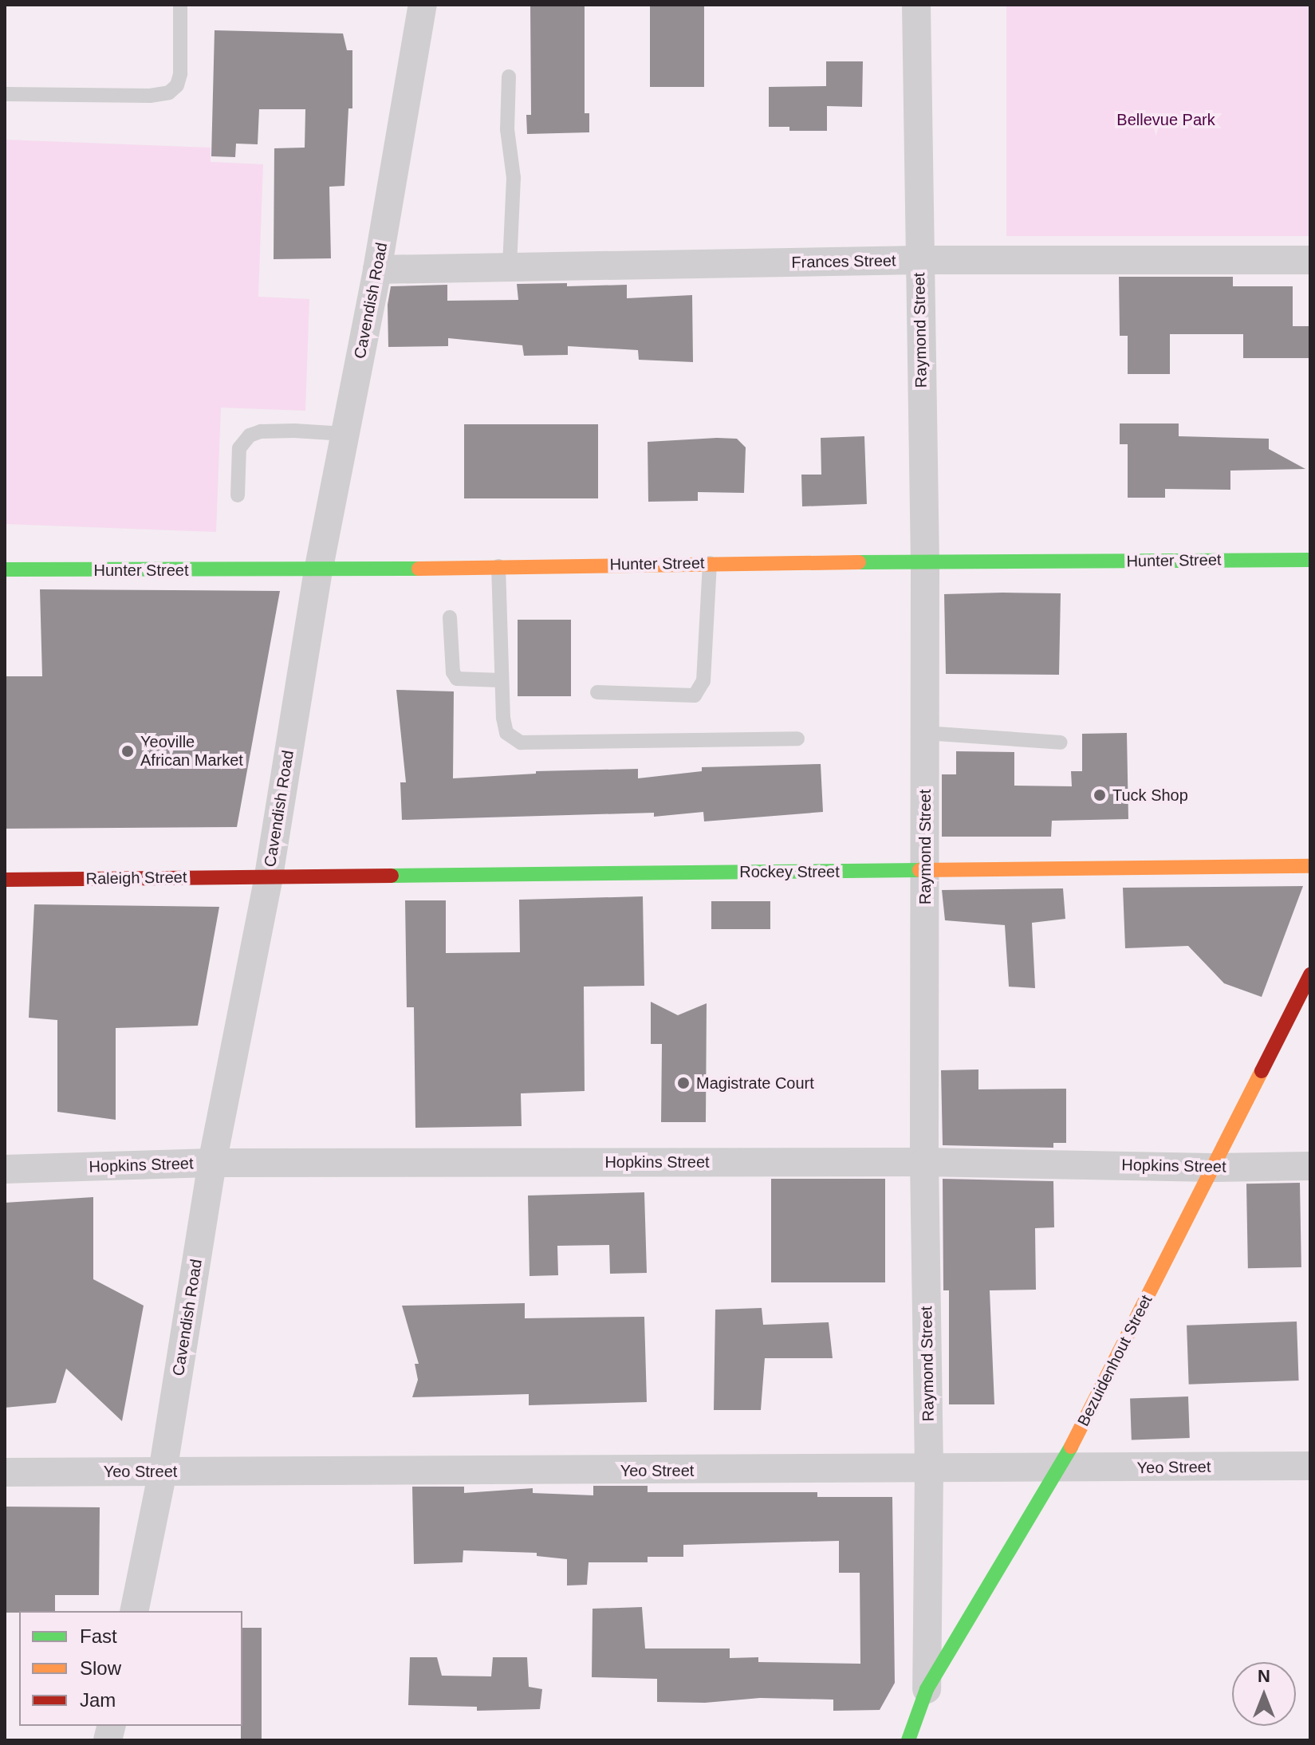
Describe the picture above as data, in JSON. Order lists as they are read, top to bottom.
{
  "streets": {
    "main road": [
      "Hunter Street",
      "Rockey Street",
      "Raleigh Street",
      "Bezuidenhout Street"
    ],
    "street": [
      "Frances Street",
      "Cavendish Road",
      "Raymond Street",
      "Hopkins Street",
      "Yeo Street"
    ]
  },
  "crossings": [
    ["Frances Street", "Cavendish Road"],
    ["Frances Street", "Raymond Street"],
    ["Cavendish Road", "Hunter Street"],
    ["Cavendish Road", "Rockey Street"],
    ["Cavendish Road", "Raleigh Street"],
    ["Cavendish Road", "Hopkins Street"],
    ["Cavendish Road", "Yeo Street"],
    ["Raymond Street", "Hunter Street"],
    ["Raymond Street", "Rockey Street"],
    ["Raymond Street", "Hopkins Street"],
    ["Raymond Street", "Bezuidenhout Street"],
    ["Raymond Street", "Yeo Street"],
    ["Rockey Street", "Raleigh Street"],
    ["Hopkins Street", "Bezuidenhout Street"],
    ["Bezuidenhout Street", "Yeo Street"]
  ],
  "parks": ["Bellevue Park"],
  "places": ["Yeoville African Market", "Tuck Shop", "Magistrate Court"],
  "legend": ["Fast", "Slow", "Jam"],
  "north": "top"
}
